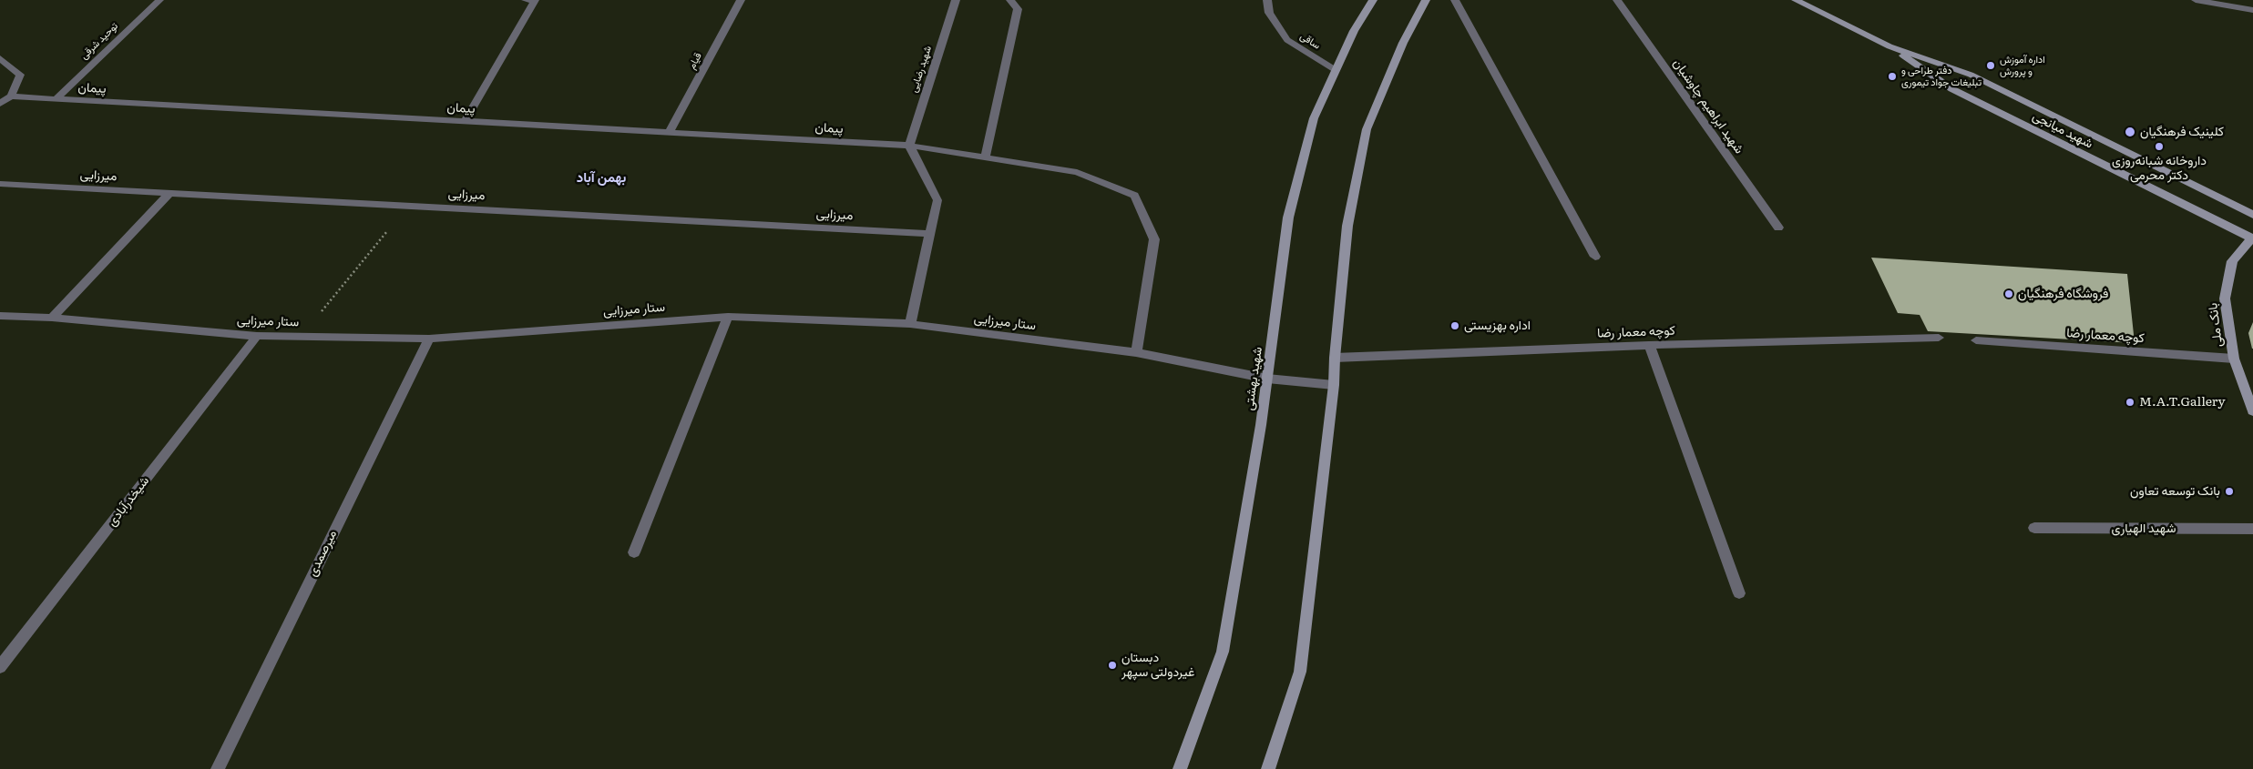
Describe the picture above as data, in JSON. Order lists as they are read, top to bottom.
{
  "streets": {
    "main road": ["شهید میانجی", "بانک ملی", "شهید بهشتی"],
    "street": [
      "توحید شرقی",
      "ساقی",
      "قیام",
      "شهید رضایی",
      "پیمان",
      "شهید ابراهیم چاوشیان",
      "میرزایی",
      "ستار میرزایی",
      "کوچه معمار رضا",
      "شیخدرآبادی",
      "شهید الهیاری",
      "میرصمدی"
    ]
  },
  "crossings": [
    ["توحید شرقی", "پیمان"],
    ["ساقی", "شهید بهشتی"],
    ["قیام", "پیمان"],
    ["شهید رضایی", "پیمان"],
    ["پیمان", "ستار میرزایی"],
    ["شهید میانجی", "بانک ملی"],
    ["ستار میرزایی", "شهید بهشتی"],
    ["ستار میرزایی", "شیخدرآبادی"],
    ["ستار میرزایی", "میرصمدی"],
    ["بانک ملی", "کوچه معمار رضا"]
  ],
  "districts": ["بهمن آباد"],
  "places": [
    "اداره آموزش و پرورش",
    "دفتر طراحی و تبلیغات جواد تیموری",
    "کلینیک فرهنگیان",
    "داروخانه شبانه‌روزی دکتر محرمی",
    "فروشگاه فرهنگیان",
    "اداره بهزیستی",
    "M.A.T.Gallery",
    "بانک توسعه تعاون",
    "دبستان غیردولتی سپهر"
  ]
}
